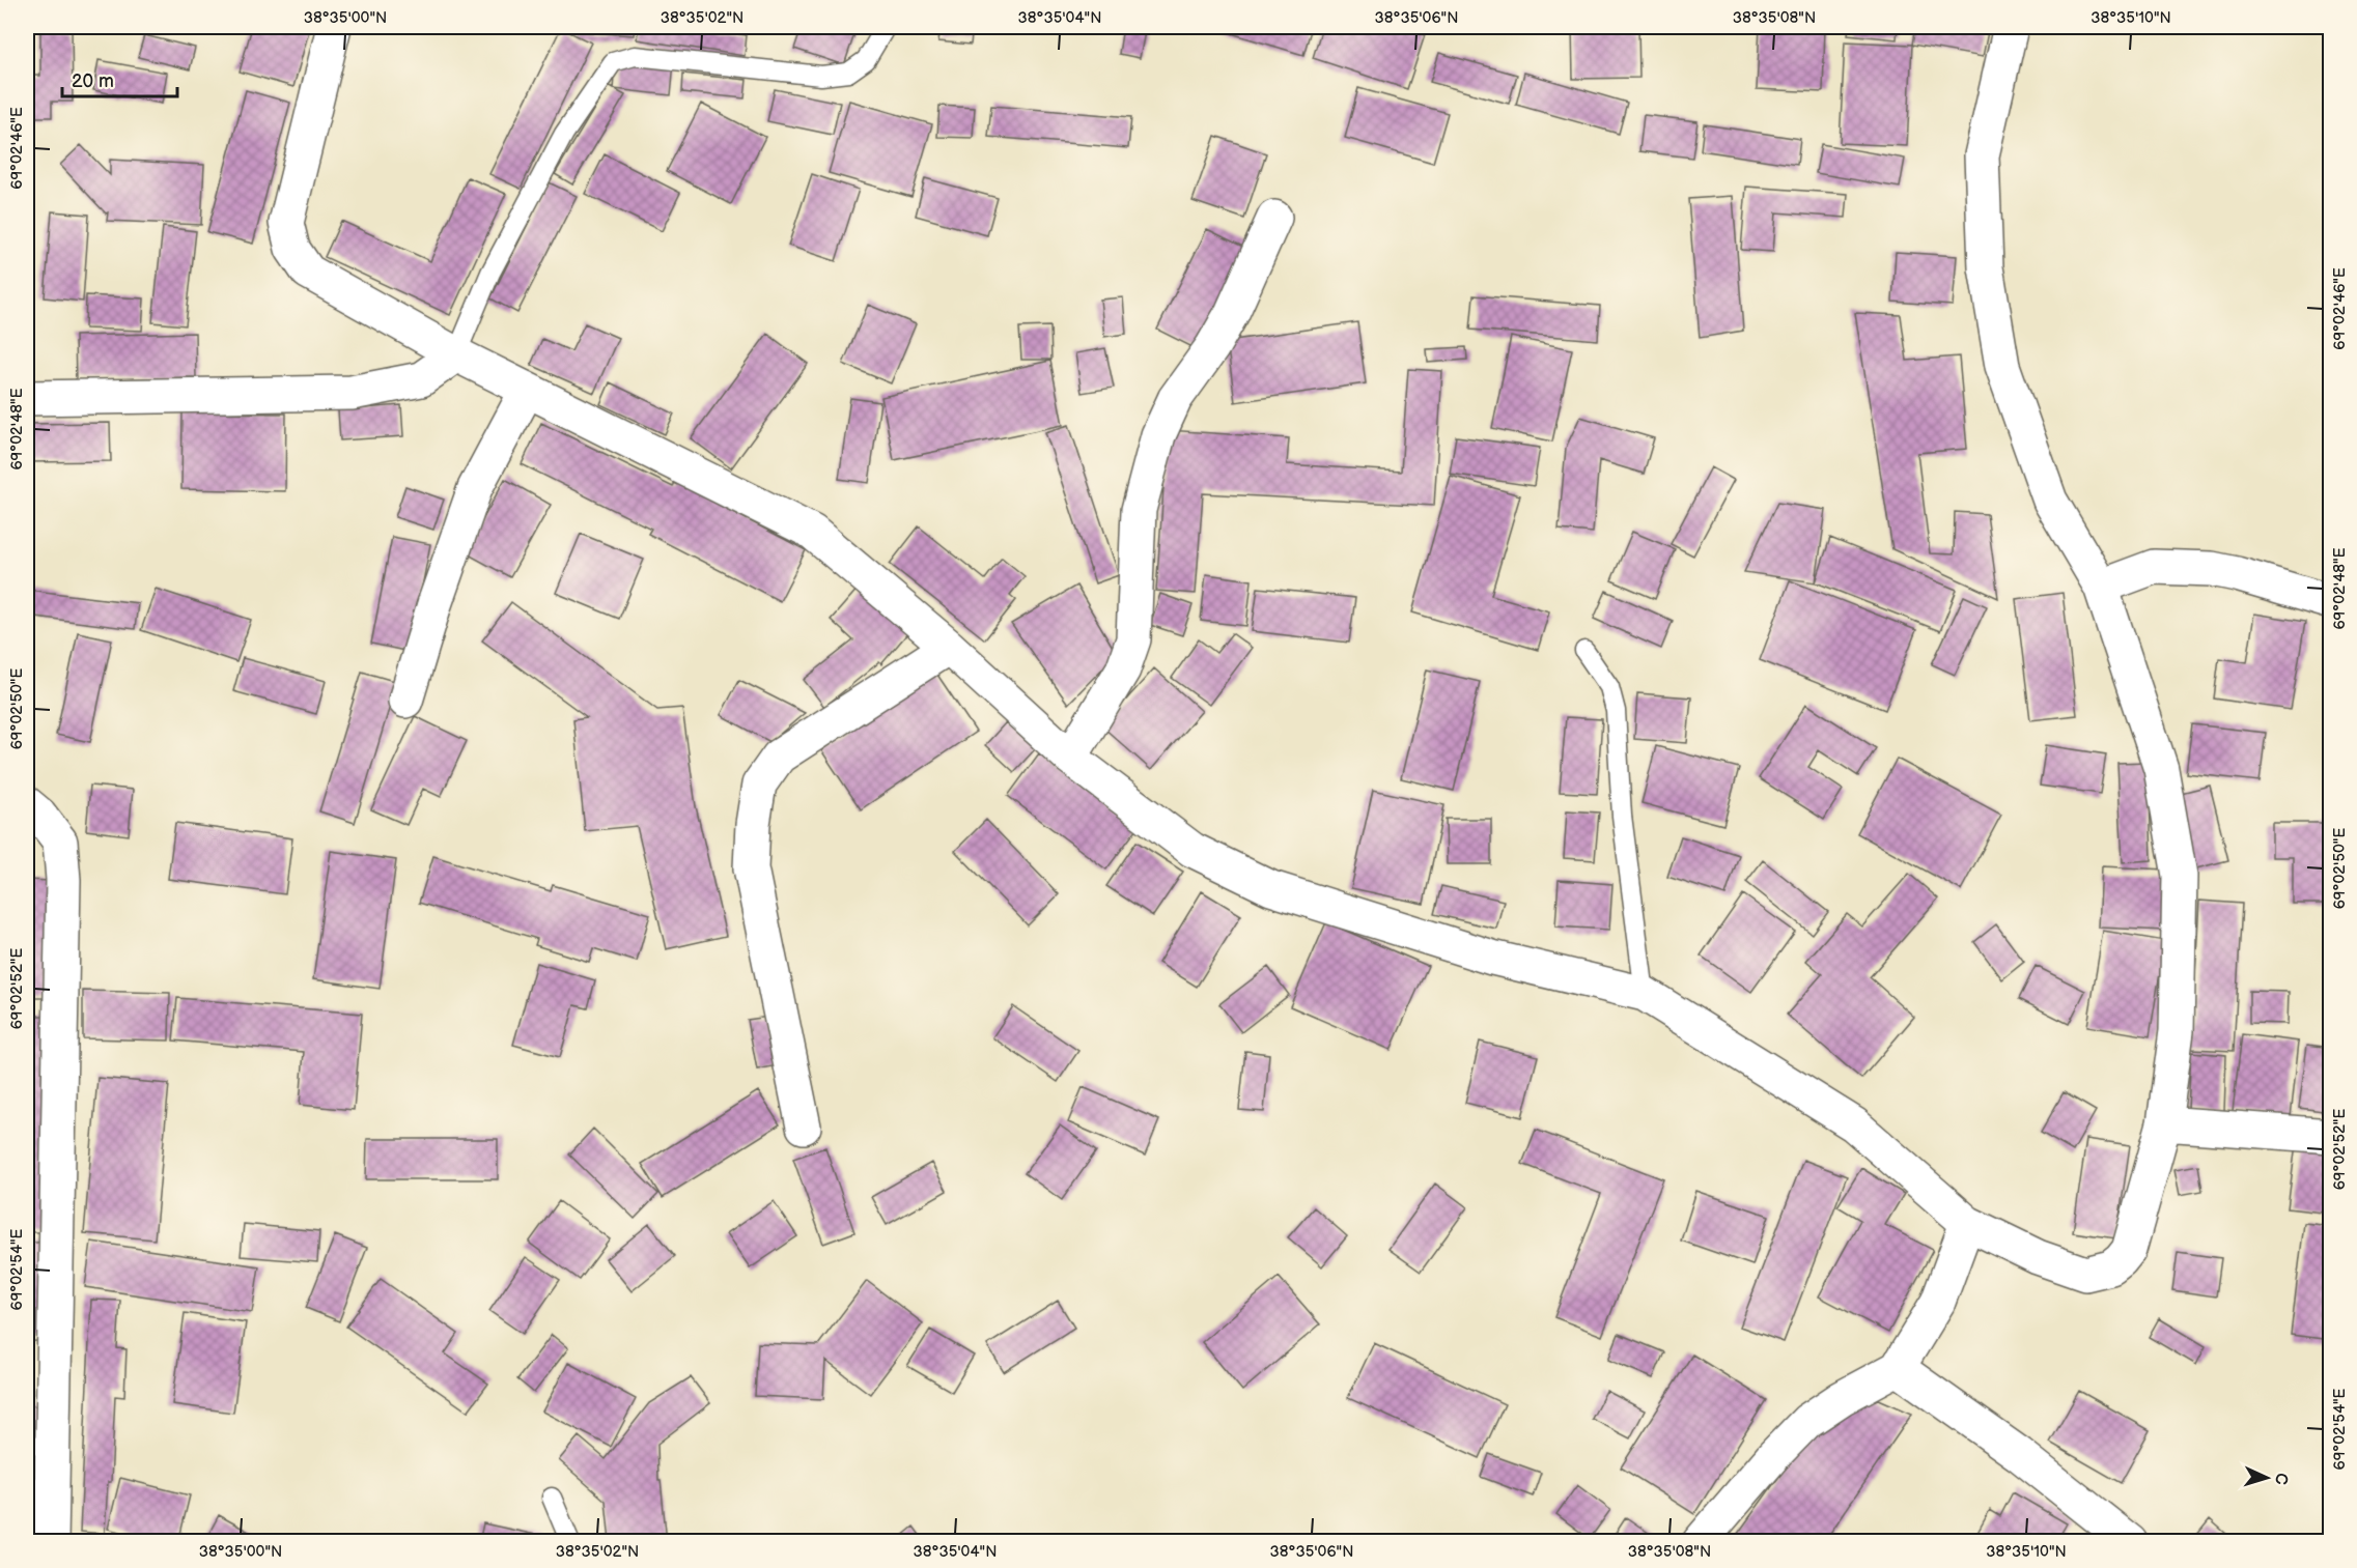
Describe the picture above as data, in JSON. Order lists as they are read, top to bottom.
{
  "scale_bar": "20 m",
  "north": "right",
  "coordinates": [
    "38°35'00\"N",
    "38°35'02\"N",
    "38°35'04\"N",
    "38°35'06\"N",
    "38°35'08\"N",
    "38°35'10\"N",
    "69°02'46\"E",
    "69°02'48\"E",
    "69°02'50\"E",
    "69°02'52\"E",
    "69°02'54\"E"
  ]
}
